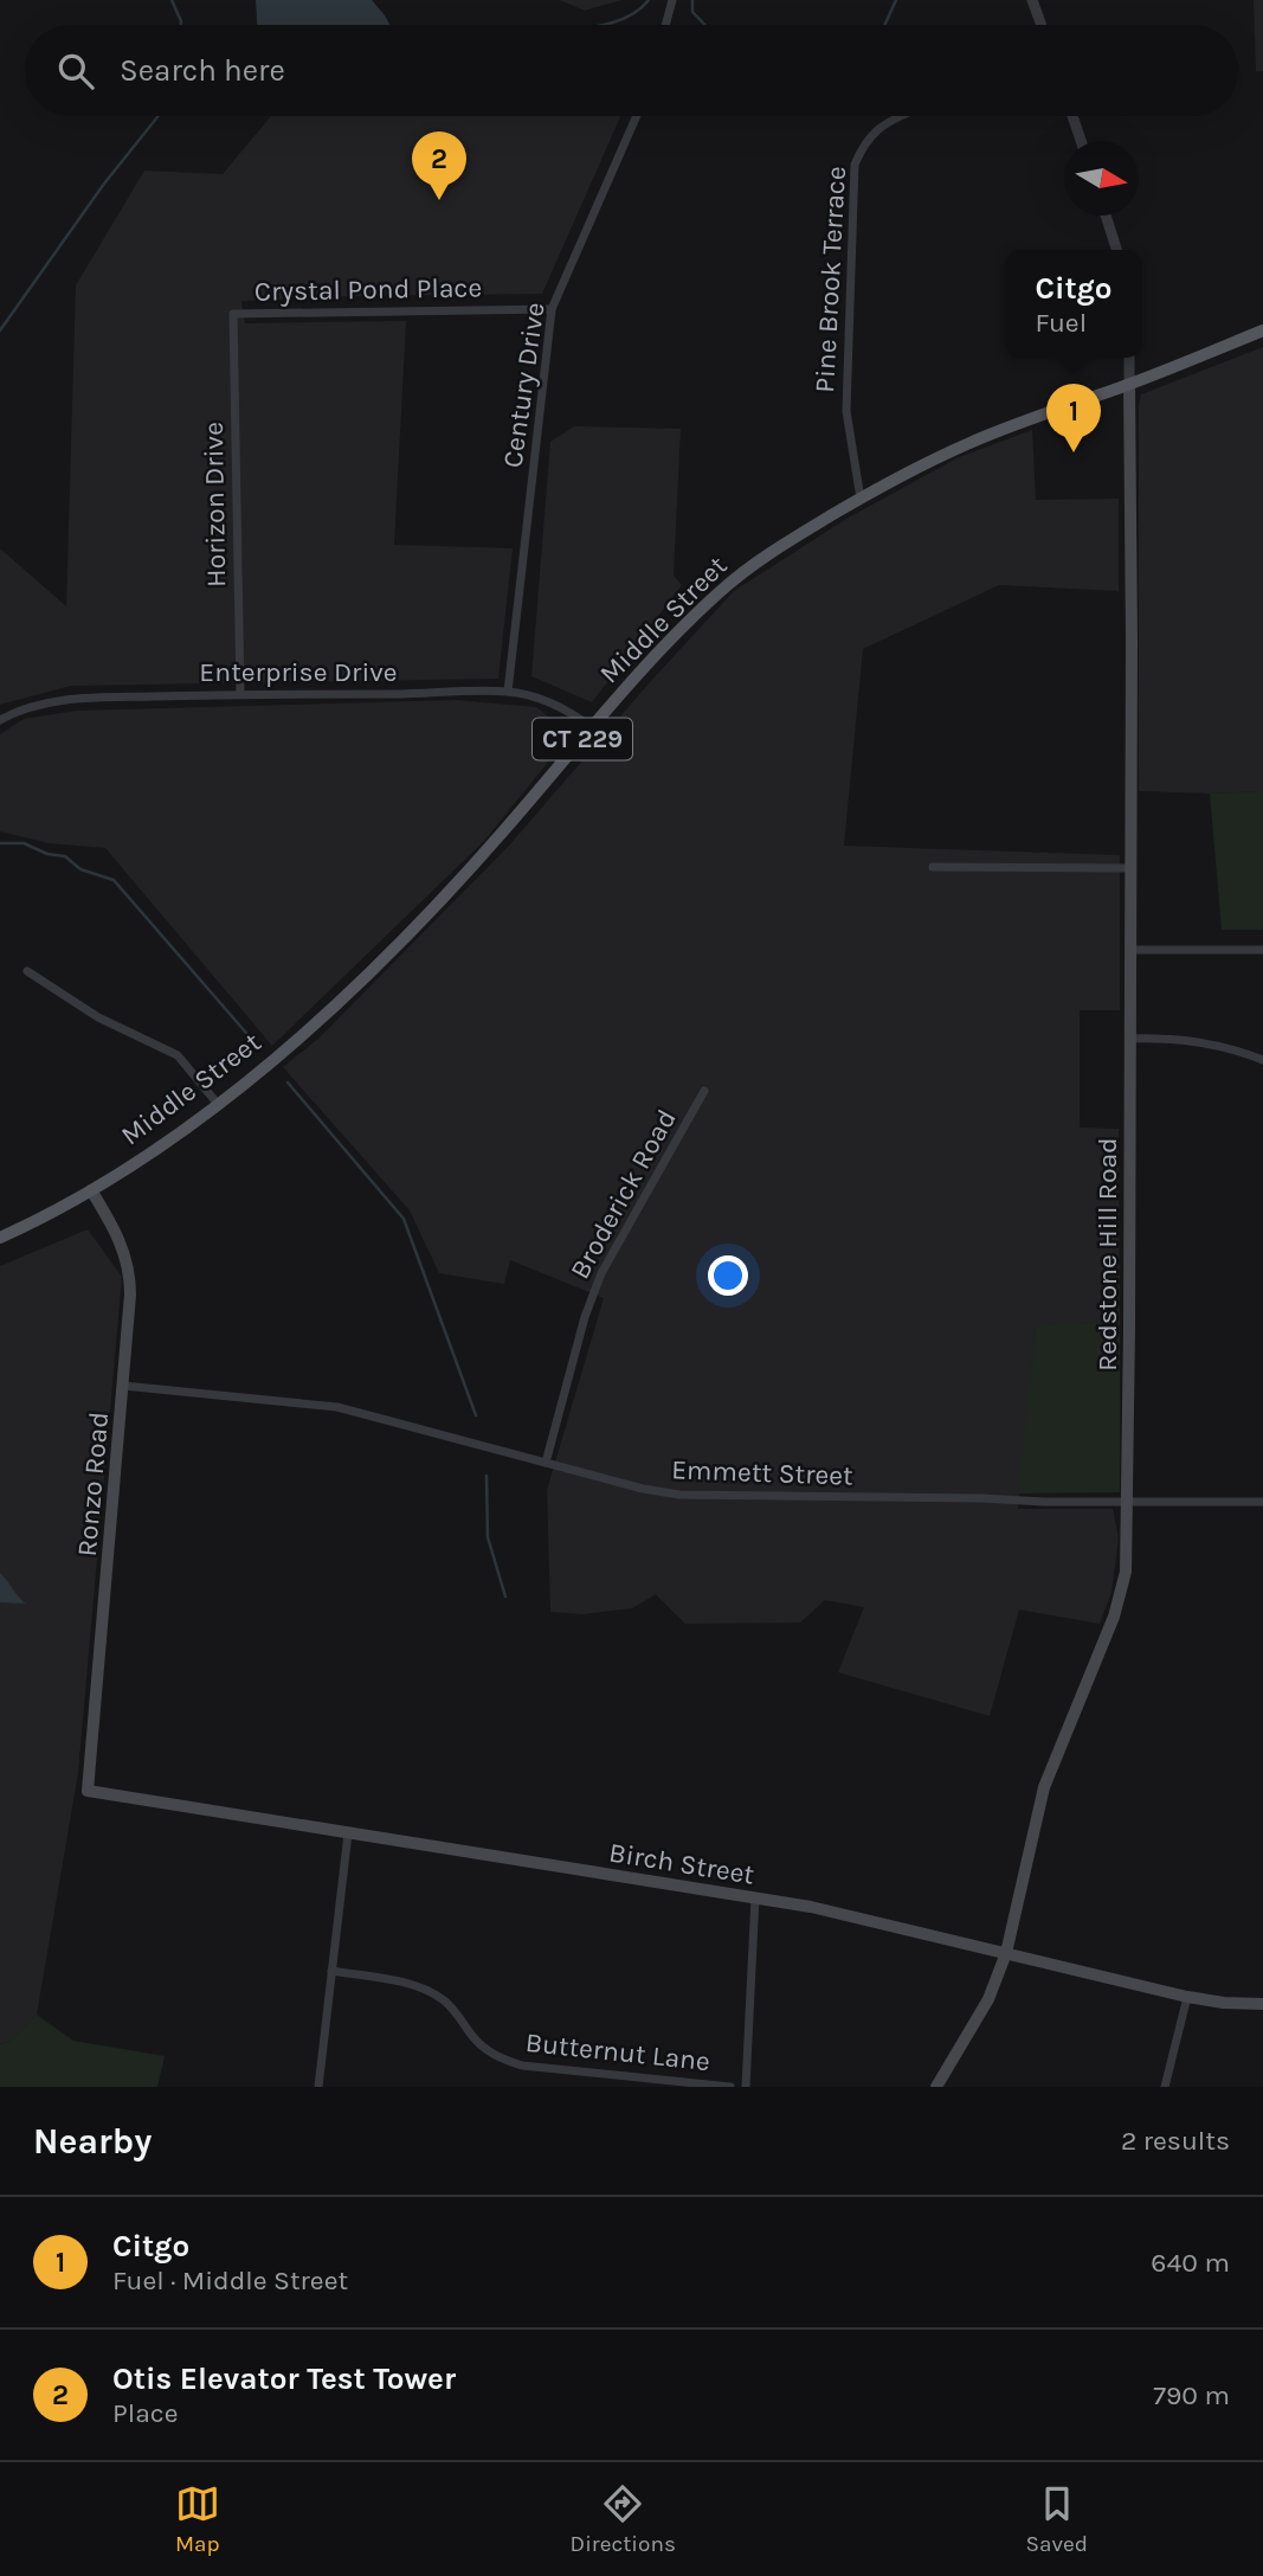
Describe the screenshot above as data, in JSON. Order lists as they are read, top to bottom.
{
  "streets": {
    "main road": [
      "Middle Street",
      "CT 229",
      "Redstone Hill Road",
      "Ronzo Road",
      "Birch Street"
    ],
    "street": [
      "Pine Brook Terrace",
      "Crystal Pond Place",
      "Century Drive",
      "Horizon Drive",
      "Enterprise Drive",
      "Broderick Road",
      "Emmett Street",
      "Butternut Lane"
    ]
  },
  "crossings": [
    ["Pine Brook Terrace", "Middle Street"],
    ["Crystal Pond Place", "Century Drive"],
    ["Crystal Pond Place", "Horizon Drive"],
    ["Century Drive", "Enterprise Drive"],
    ["Horizon Drive", "Enterprise Drive"],
    ["Middle Street", "Enterprise Drive"],
    ["Middle Street", "Redstone Hill Road"],
    ["Middle Street", "Ronzo Road"],
    ["Broderick Road", "Emmett Street"],
    ["Redstone Hill Road", "Emmett Street"],
    ["Redstone Hill Road", "Birch Street"],
    ["Emmett Street", "Ronzo Road"],
    ["Ronzo Road", "Birch Street"]
  ],
  "north": "right",
  "page": {
    "search": "Search here",
    "pins": ["2", "1"],
    "popup": ["Citgo", "Fuel"],
    "heading": ["Nearby", "2 results"],
    "list": [
      {
        "mark": "1",
        "name": "Citgo",
        "note": "Fuel · Middle Street",
        "value": "640 m"
      },
      {
        "mark": "2",
        "name": "Otis Elevator Test Tower",
        "note": "Place",
        "value": "790 m"
      }
    ],
    "nav": ["Map", "Directions", "Saved"]
  }
}
